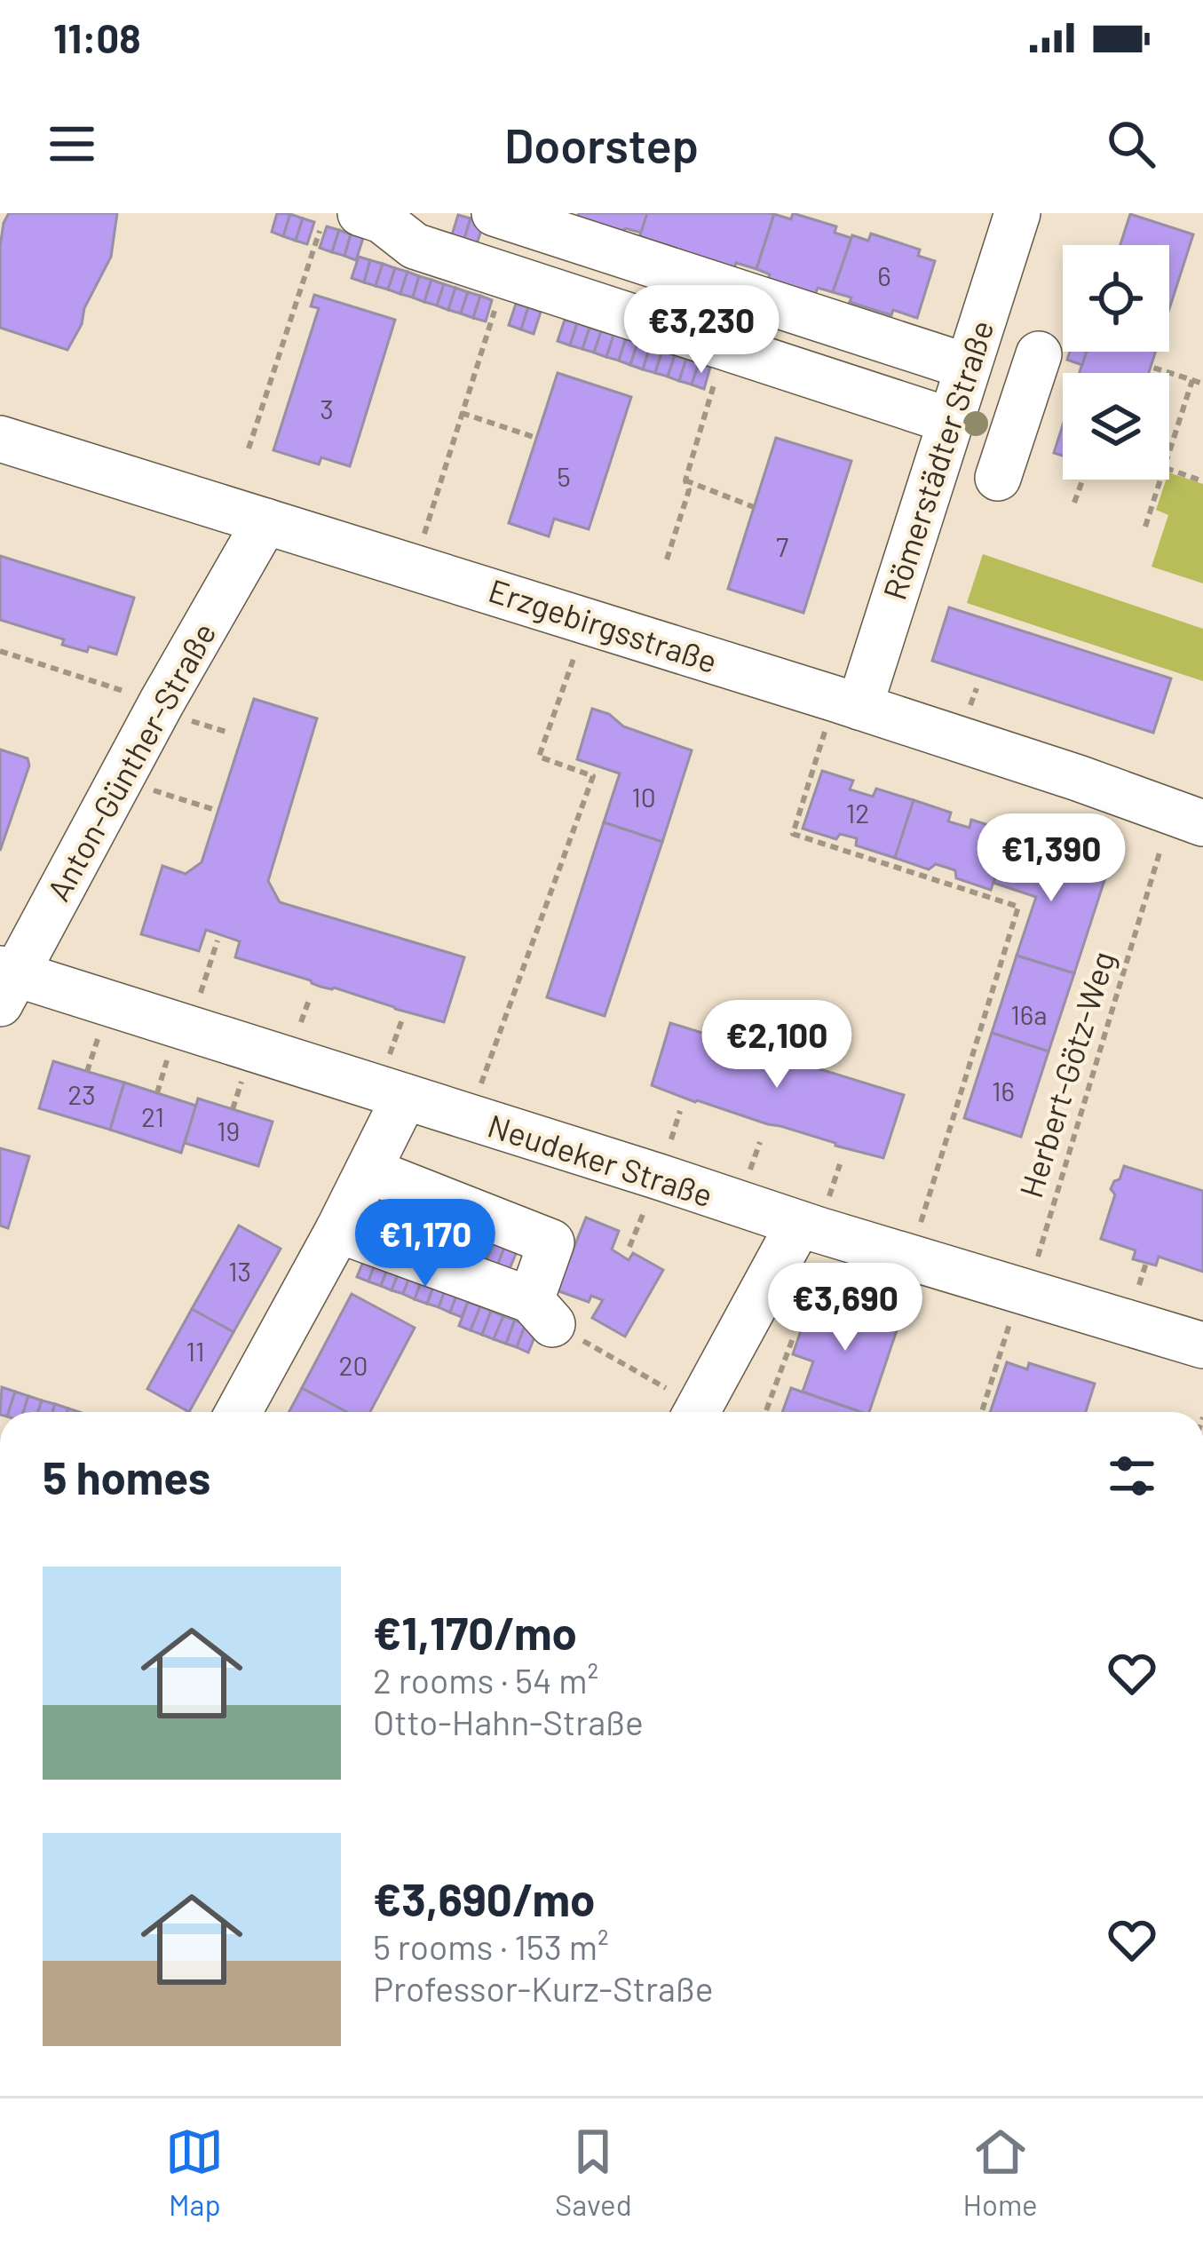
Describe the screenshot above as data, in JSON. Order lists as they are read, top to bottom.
{
  "streets": {
    "street": [
      "Römerstädter Straße",
      "Erzgebirgsstraße",
      "Anton-Günther-Straße",
      "Neudeker Straße"
    ],
    "path": ["Herbert-Götz-Weg"]
  },
  "crossings": [
    ["Römerstädter Straße", "Erzgebirgsstraße"],
    ["Erzgebirgsstraße", "Anton-Günther-Straße"],
    ["Erzgebirgsstraße", "Herbert-Götz-Weg"],
    ["Anton-Günther-Straße", "Neudeker Straße"],
    ["Herbert-Götz-Weg", "Neudeker Straße"]
  ],
  "house_numbers": [
    "6",
    "3",
    "5",
    "7",
    "10",
    "12",
    "16a",
    "16",
    "23",
    "21",
    "19",
    "13",
    "11",
    "20"
  ],
  "page": {
    "status": "11:08",
    "header": "Doorstep",
    "price": [
      "€3,230",
      "€1,390",
      "€2,100",
      "€1,170",
      "€3,690"
    ],
    "heading": "5 homes",
    "list": [
      {
        "name": "€1,170/mo",
        "note": "2 rooms · 54 m² · Otto-Hahn-Straße"
      },
      {
        "name": "€3,690/mo",
        "note": "5 rooms · 153 m² · Professor-Kurz-Straße"
      }
    ],
    "tabs": ["Map", "Saved", "Home"]
  }
}
